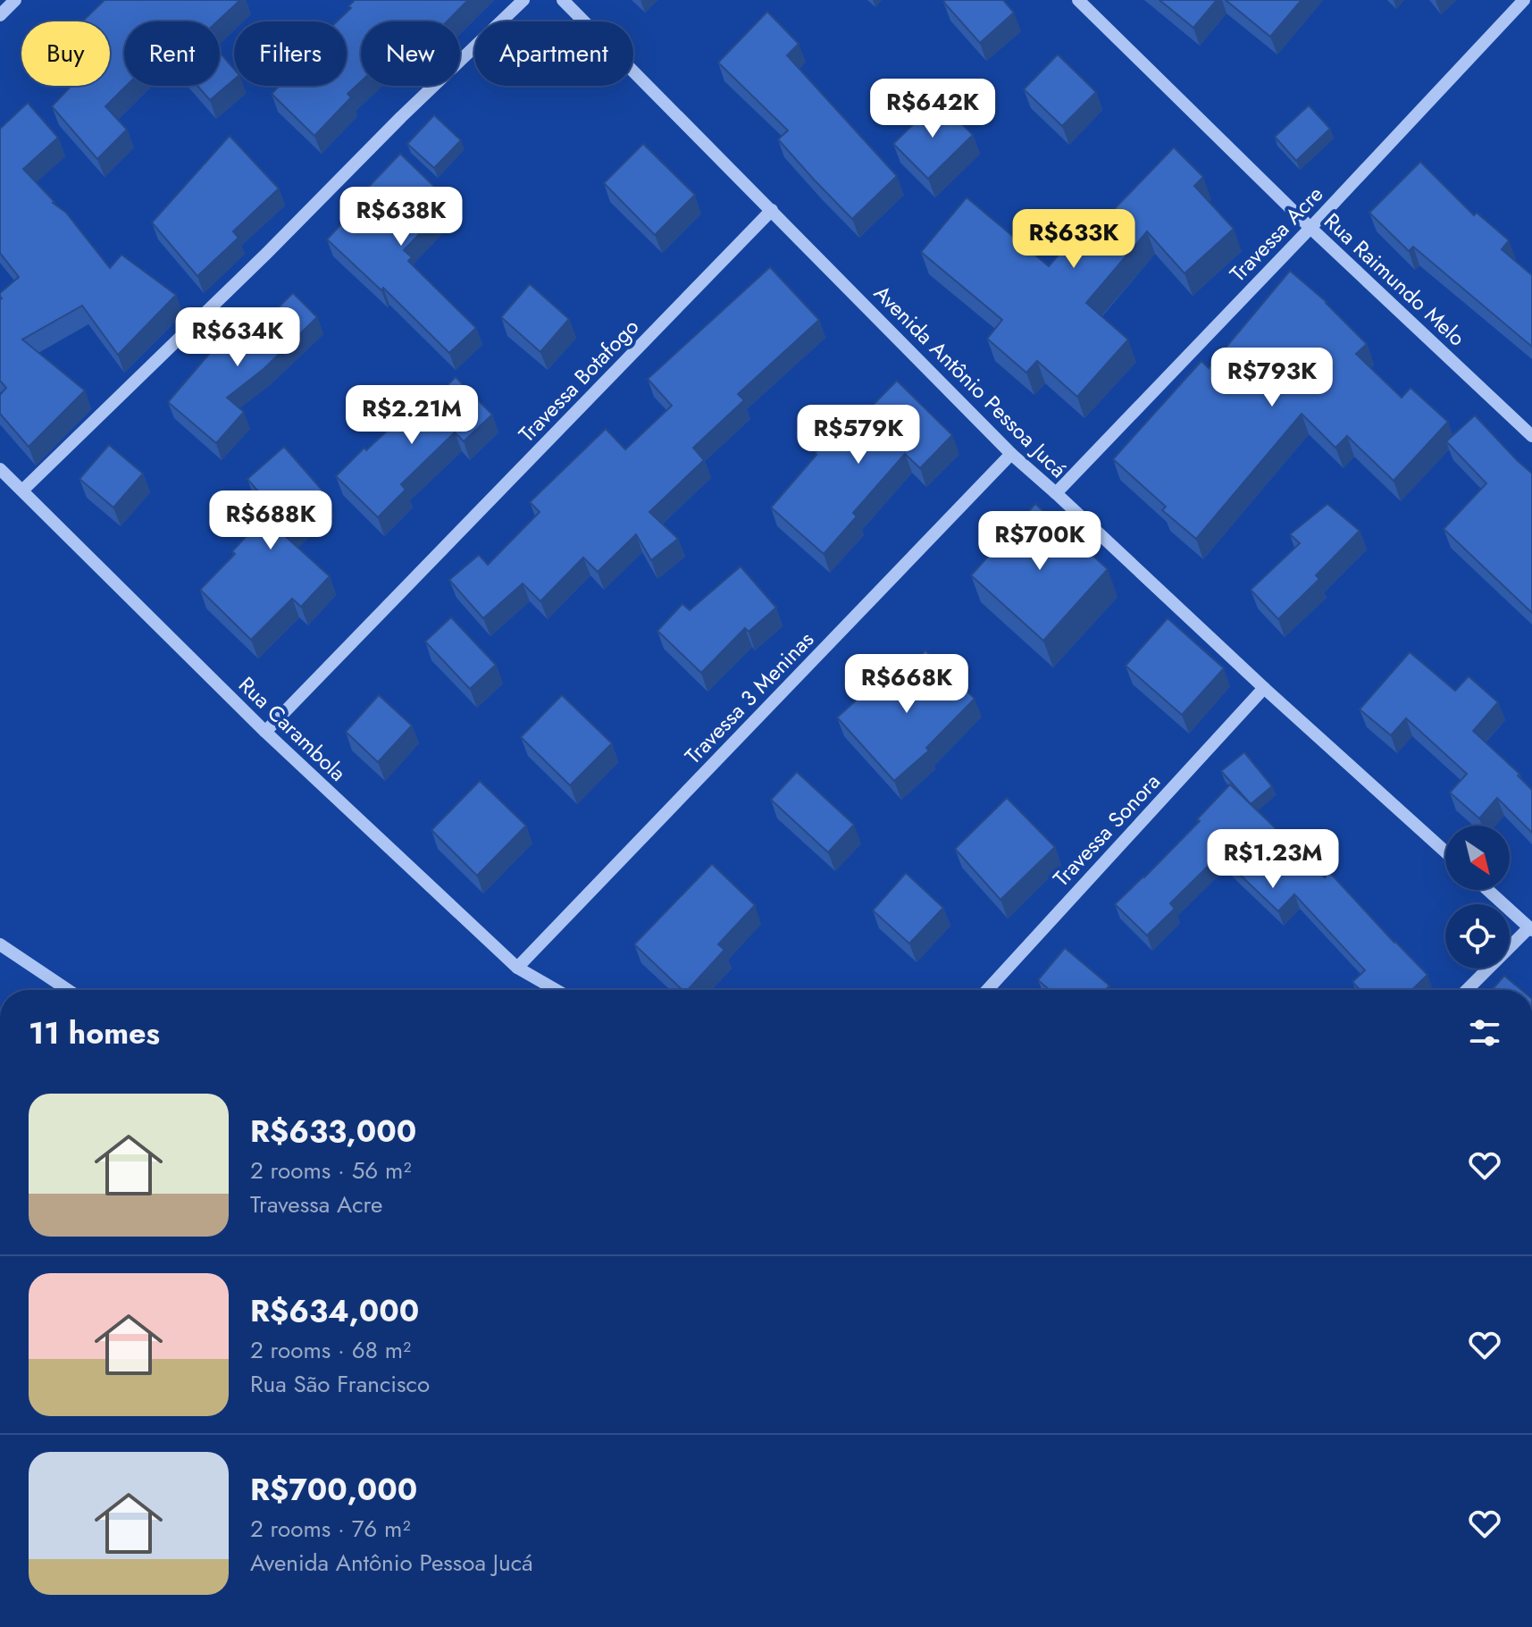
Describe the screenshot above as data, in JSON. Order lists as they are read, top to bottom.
{
  "streets": {
    "street": [
      "Travessa Acre",
      "Rua Raimundo Melo",
      "Travessa Botafogo",
      "Avenida Antônio Pessoa Jucá",
      "Travessa 3 Meninas",
      "Rua Carambola",
      "Travessa Sonora"
    ]
  },
  "crossings": [
    ["Travessa Acre", "Rua Raimundo Melo"],
    ["Travessa Acre", "Avenida Antônio Pessoa Jucá"],
    ["Travessa Botafogo", "Avenida Antônio Pessoa Jucá"],
    ["Travessa Botafogo", "Rua Carambola"],
    ["Avenida Antônio Pessoa Jucá", "Travessa 3 Meninas"],
    ["Avenida Antônio Pessoa Jucá", "Travessa Sonora"],
    ["Travessa 3 Meninas", "Rua Carambola"]
  ],
  "north": "bottom right",
  "page": {
    "chip": [
      "Buy",
      "Rent",
      "Filters",
      "New",
      "Apartment"
    ],
    "price": [
      "R$642K",
      "R$638K",
      "R$633K",
      "R$634K",
      "R$793K",
      "R$2.21M",
      "R$579K",
      "R$688K",
      "R$700K",
      "R$668K",
      "R$1.23M"
    ],
    "heading": "11 homes",
    "list": [
      {
        "name": "R$633,000",
        "note": "2 rooms · 56 m² · Travessa Acre"
      },
      {
        "name": "R$634,000",
        "note": "2 rooms · 68 m² · Rua São Francisco"
      },
      {
        "name": "R$700,000",
        "note": "2 rooms · 76 m² · Avenida Antônio Pessoa Jucá"
      }
    ]
  }
}
